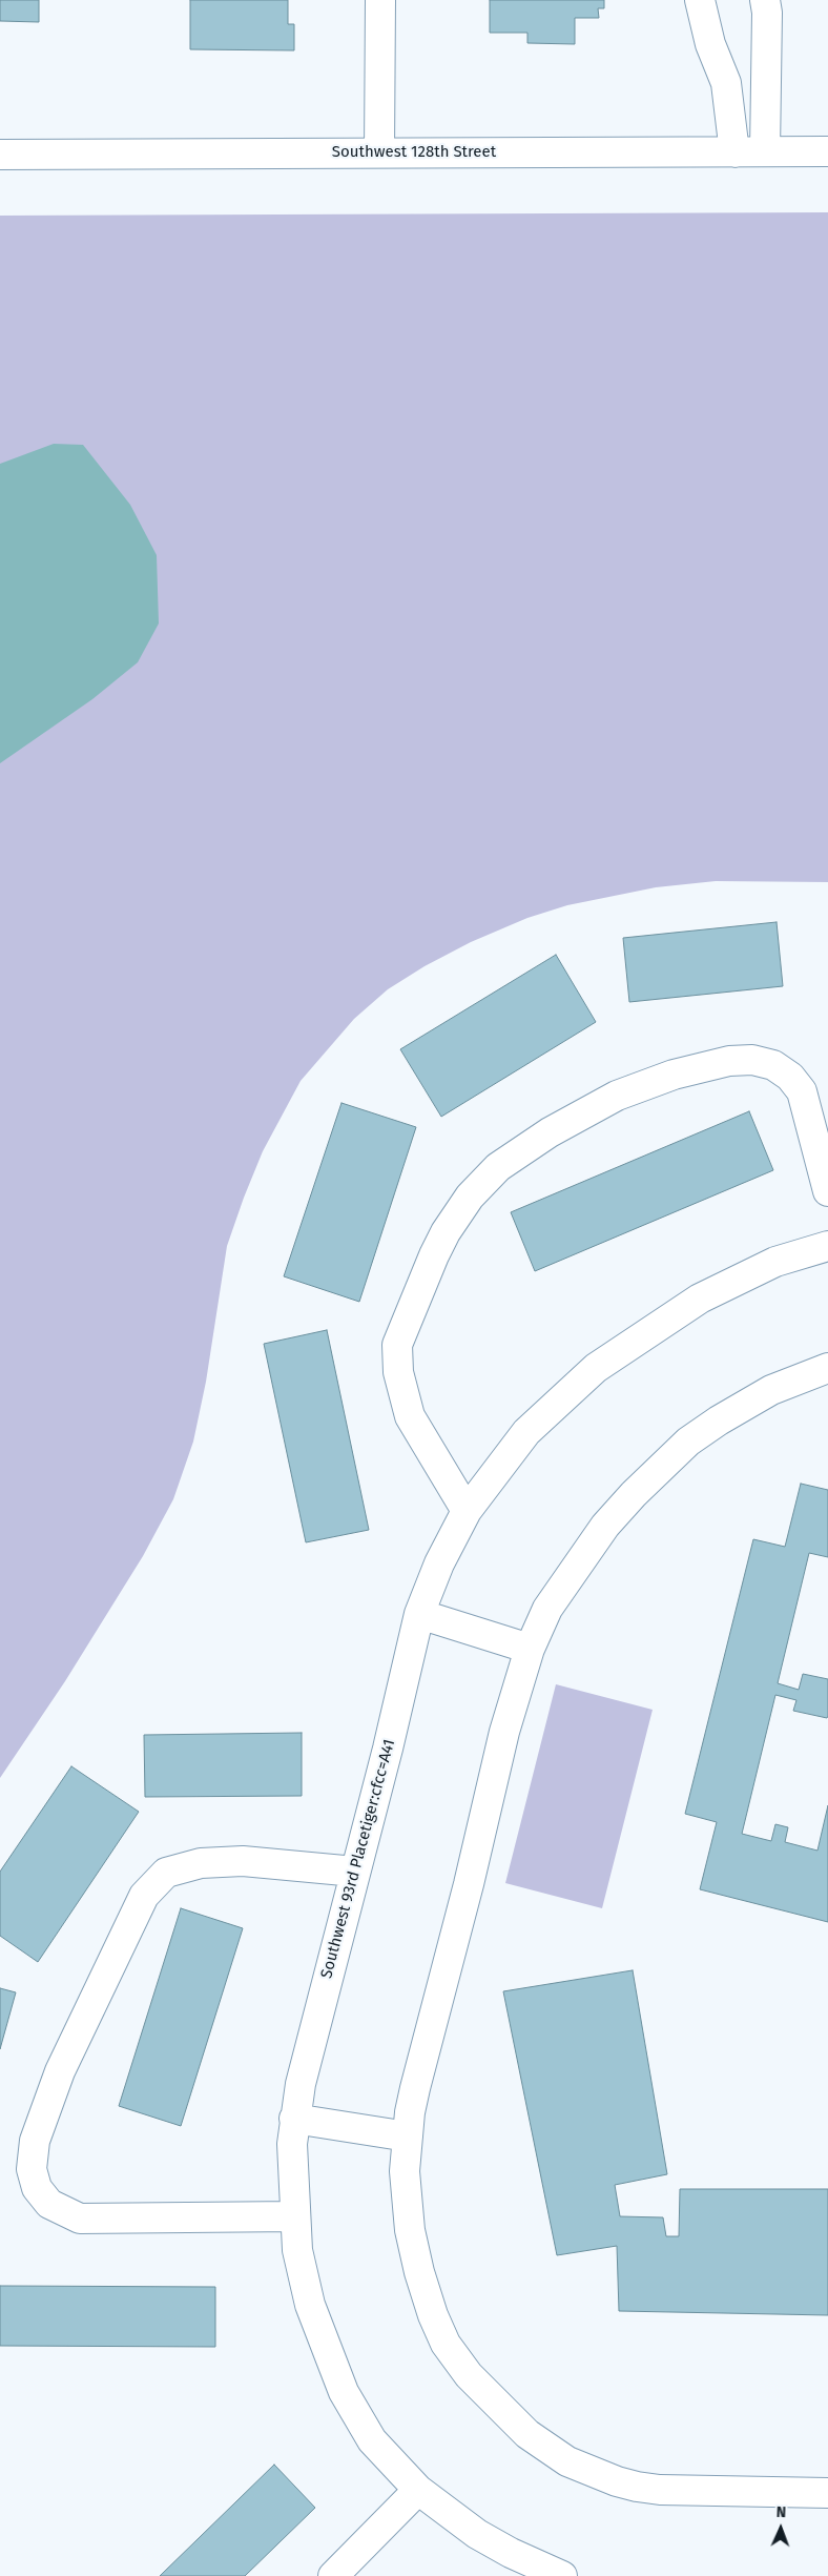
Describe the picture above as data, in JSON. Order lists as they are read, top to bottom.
{
  "streets": {
    "street": ["Southwest 128th Street", "Southwest 93rd Placetiger:cfcc=A41"]
  },
  "north": "top"
}
